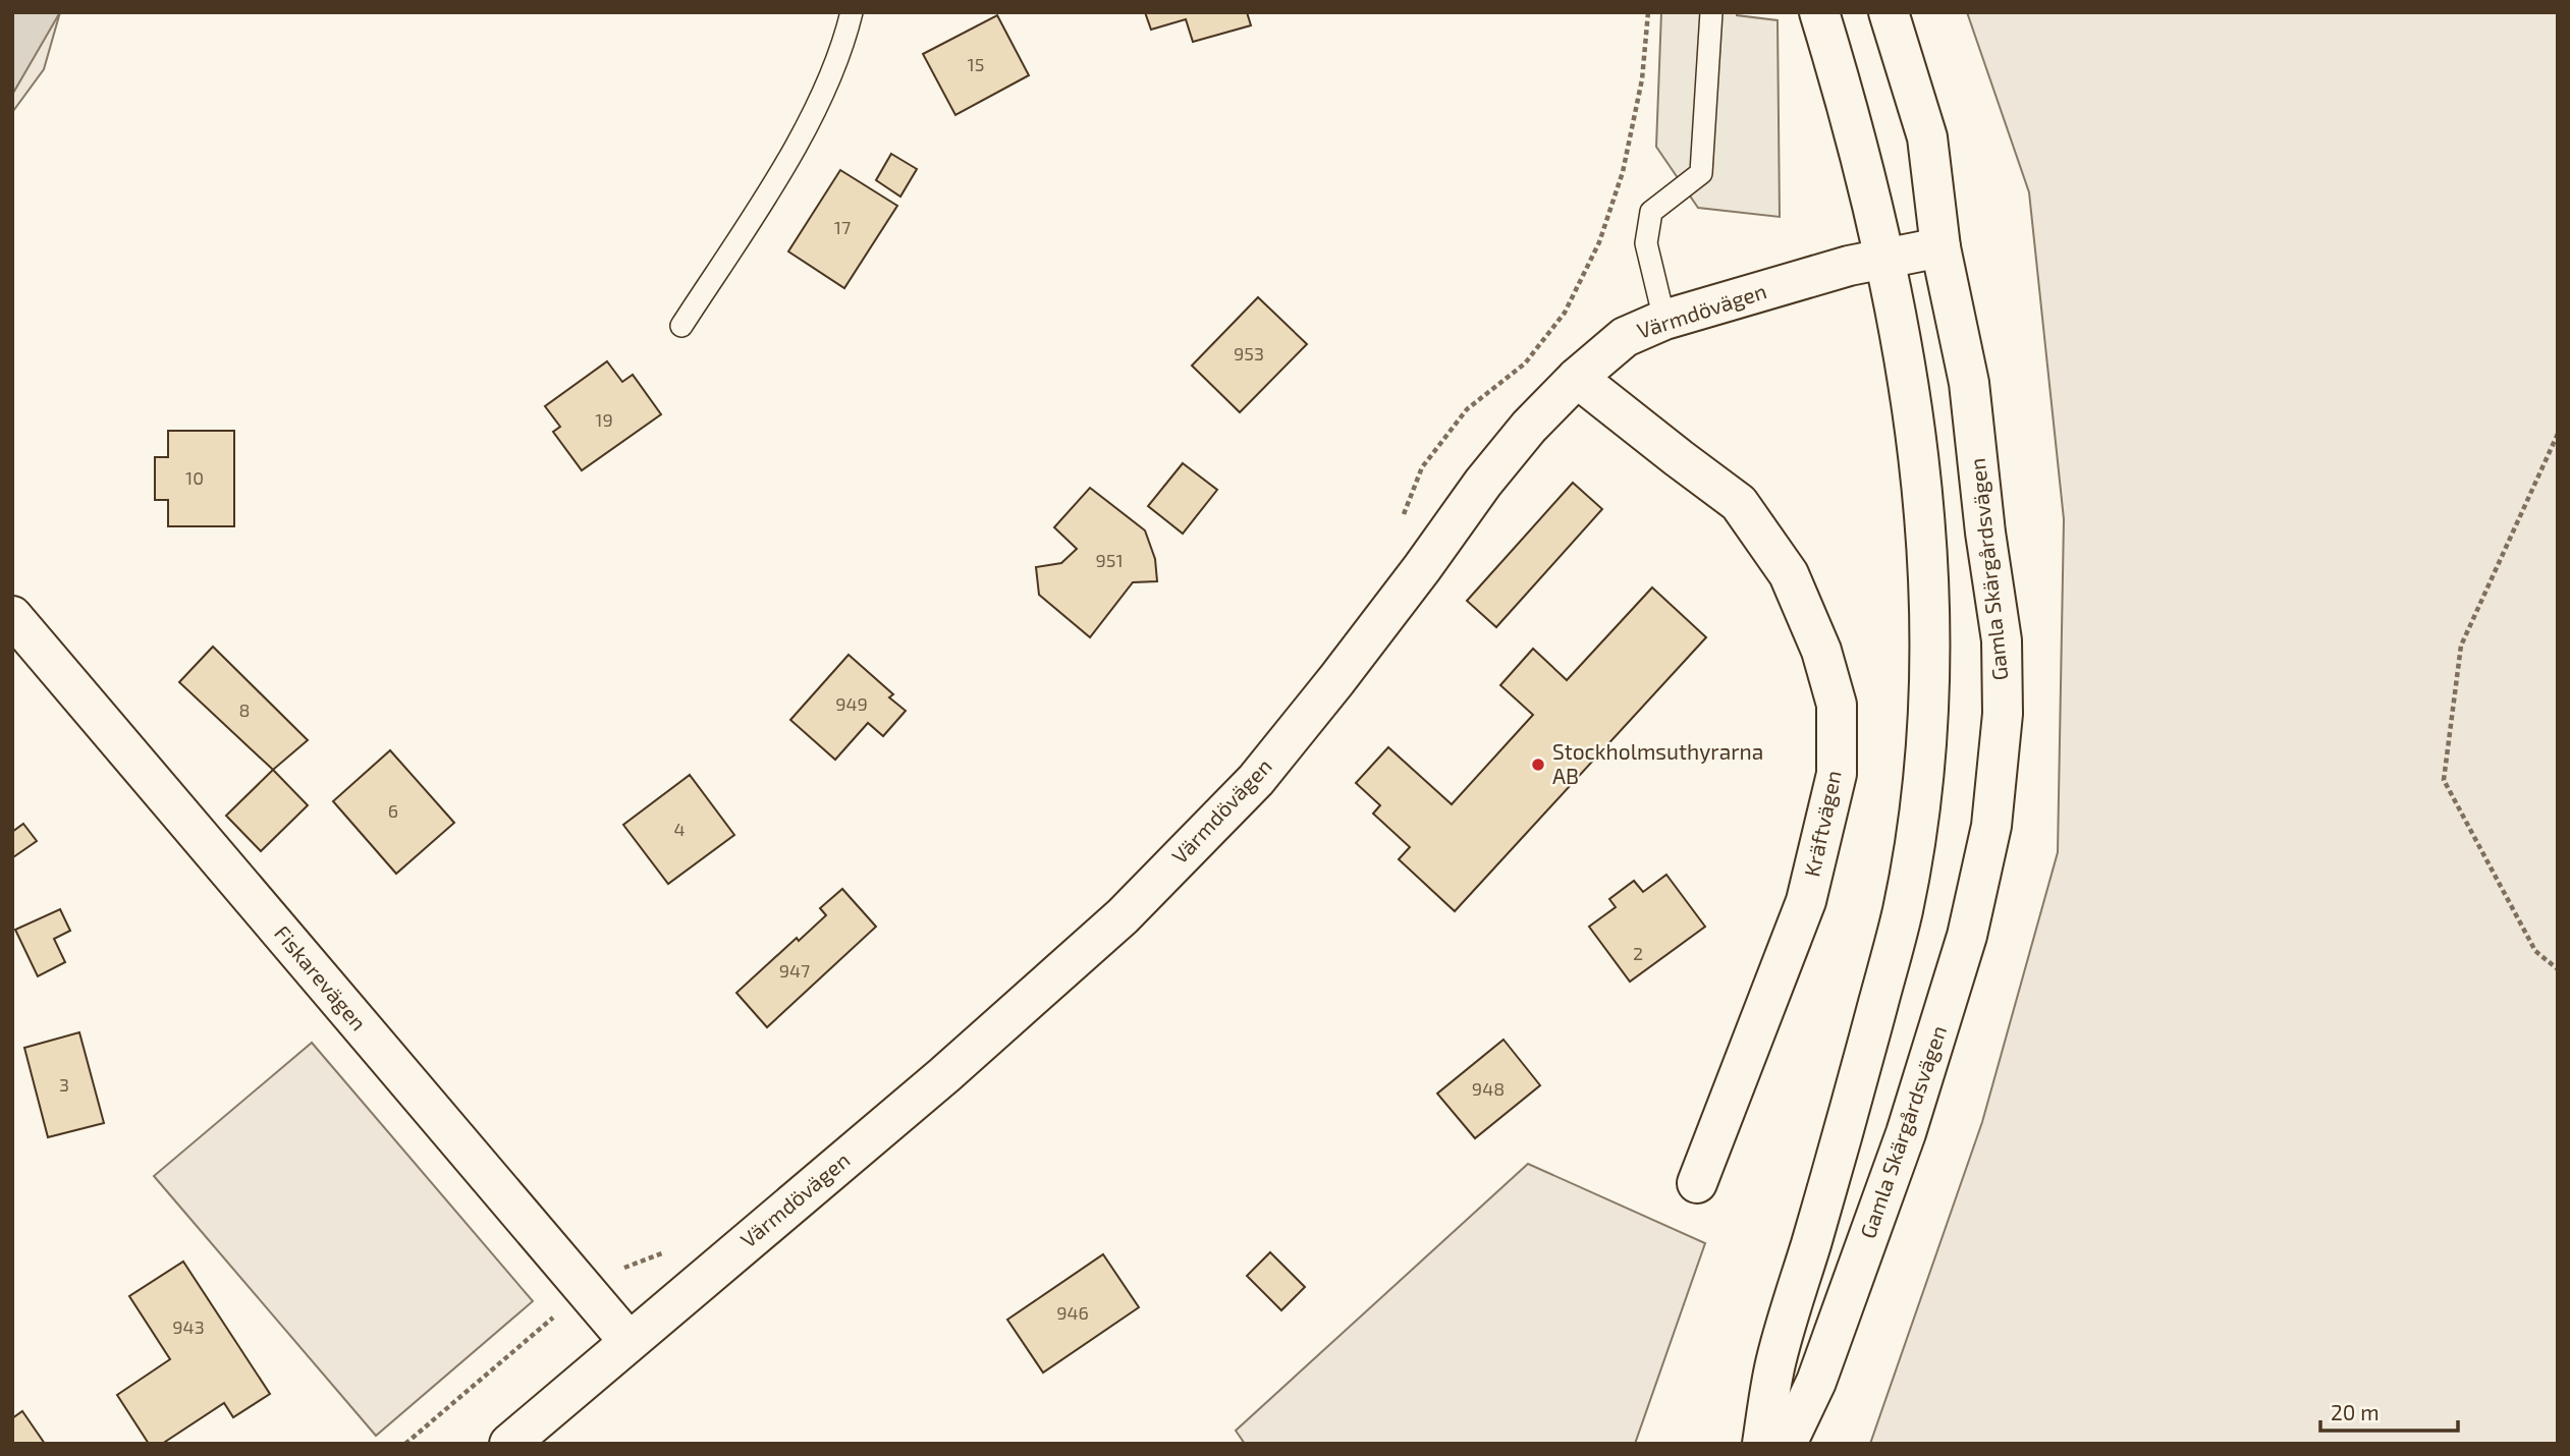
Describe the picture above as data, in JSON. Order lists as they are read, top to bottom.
{
  "streets": {
    "main road": [
      "Värmdövägen",
      "Gamla Skärgårdsvägen",
      "Kräftvägen",
      "Fiskarevägen"
    ]
  },
  "crossings": [
    ["Värmdövägen", "Gamla Skärgårdsvägen"],
    ["Värmdövägen", "Kräftvägen"],
    ["Värmdövägen", "Fiskarevägen"]
  ],
  "places": ["Stockholmsuthyrarna AB"],
  "house_numbers": [
    "15",
    "17",
    "953",
    "19",
    "10",
    "951",
    "949",
    "8",
    "6",
    "4",
    "2",
    "947",
    "3",
    "948",
    "946",
    "943"
  ],
  "scale_bar": "20 m"
}
